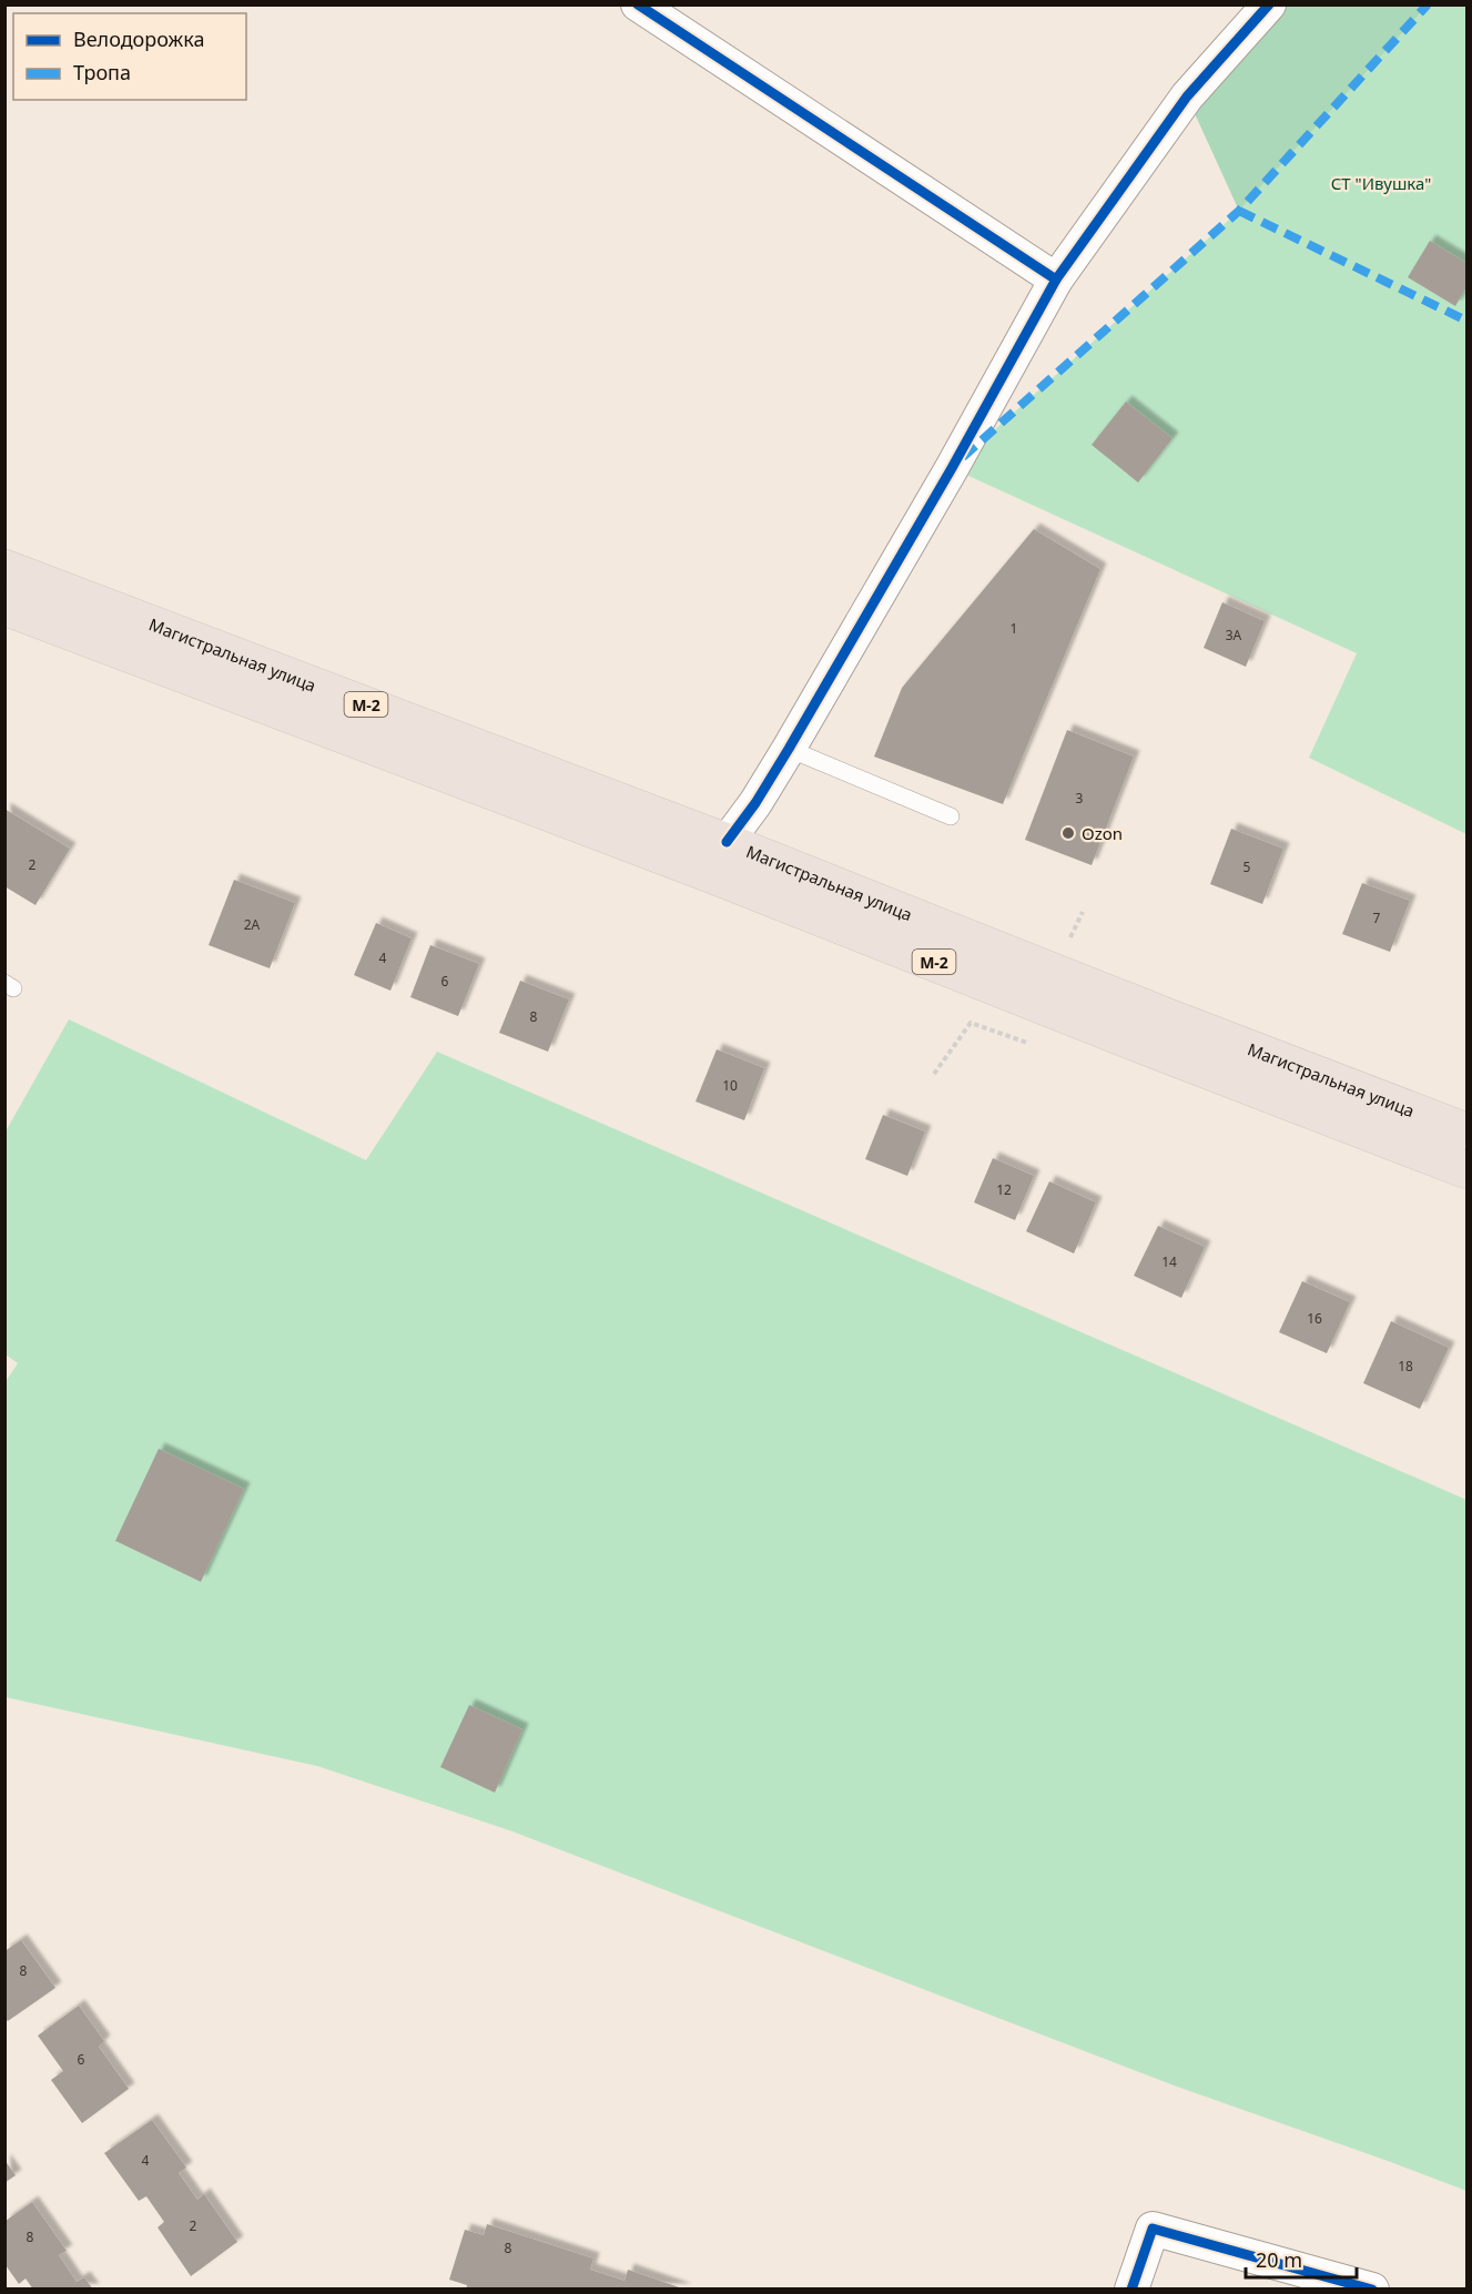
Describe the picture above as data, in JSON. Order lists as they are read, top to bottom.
{
  "streets": {
    "highway": ["Магистральная улица", "М-2"]
  },
  "parks": ["СТ \"Ивушка\""],
  "places": ["Ozon"],
  "house_numbers": [
    "1",
    "3А",
    "3",
    "2",
    "5",
    "7",
    "2А",
    "4",
    "6",
    "8",
    "10",
    "12",
    "14",
    "16",
    "18",
    "8",
    "6",
    "4",
    "2",
    "8",
    "8"
  ],
  "legend": ["Велодорожка", "Тропа"],
  "scale_bar": "20 m"
}
